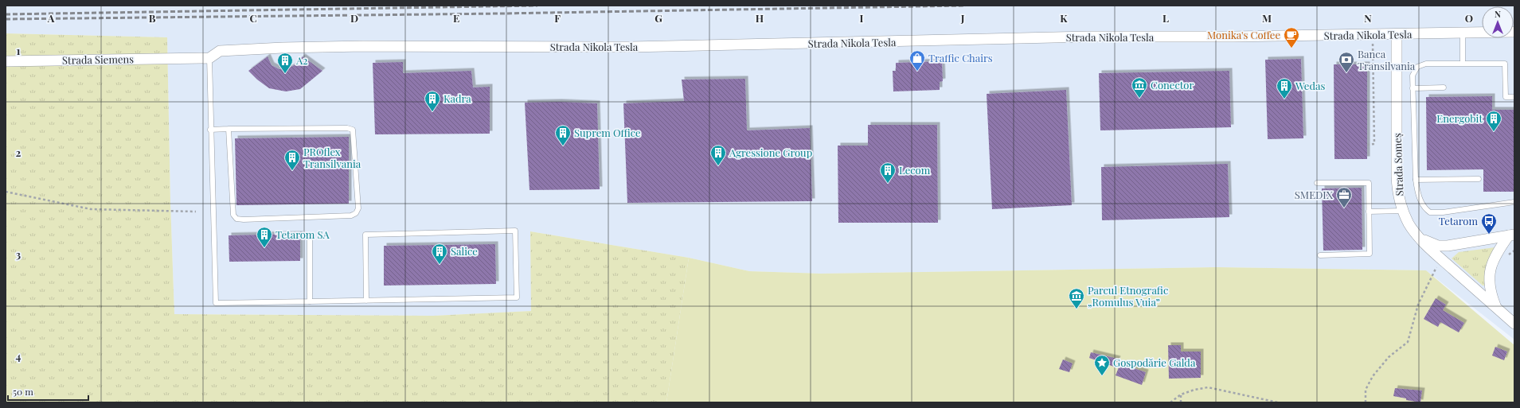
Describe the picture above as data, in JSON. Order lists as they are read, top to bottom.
{
  "streets": {
    "street": ["Strada Nikola Tesla", "Strada Siemens", "Strada Someș"]
  },
  "crossings": [
    ["Strada Nikola Tesla", "Strada Siemens"],
    ["Strada Nikola Tesla", "Strada Someș"]
  ],
  "places": {
    "cafe": ["Monika's Coffee"],
    "shop": ["Traffic Chairs"],
    "bank": ["Banca Transilvania"],
    "building": [
      "A2",
      "Wedas",
      "Kadra",
      "Energobit",
      "Suprem Office",
      "Agressione Group",
      "PROflex Transilvania",
      "Lecom",
      "Tetarom SA",
      "Salice"
    ],
    "museum": ["Conector", "Parcul Etnografic „Romulus Vuia”"],
    "office": ["SMEDIX"],
    "bus stop": ["Tetarom"],
    "place": ["Gospodărie Galda"]
  },
  "scale_bar": "50 m",
  "north": "top",
  "grid": {
    "columns": [
      "A",
      "B",
      "C",
      "D",
      "E",
      "F",
      "G",
      "H",
      "I",
      "J",
      "K",
      "L",
      "M",
      "N",
      "O"
    ],
    "rows": [
      "1",
      "2",
      "3",
      "4"
    ]
  }
}
